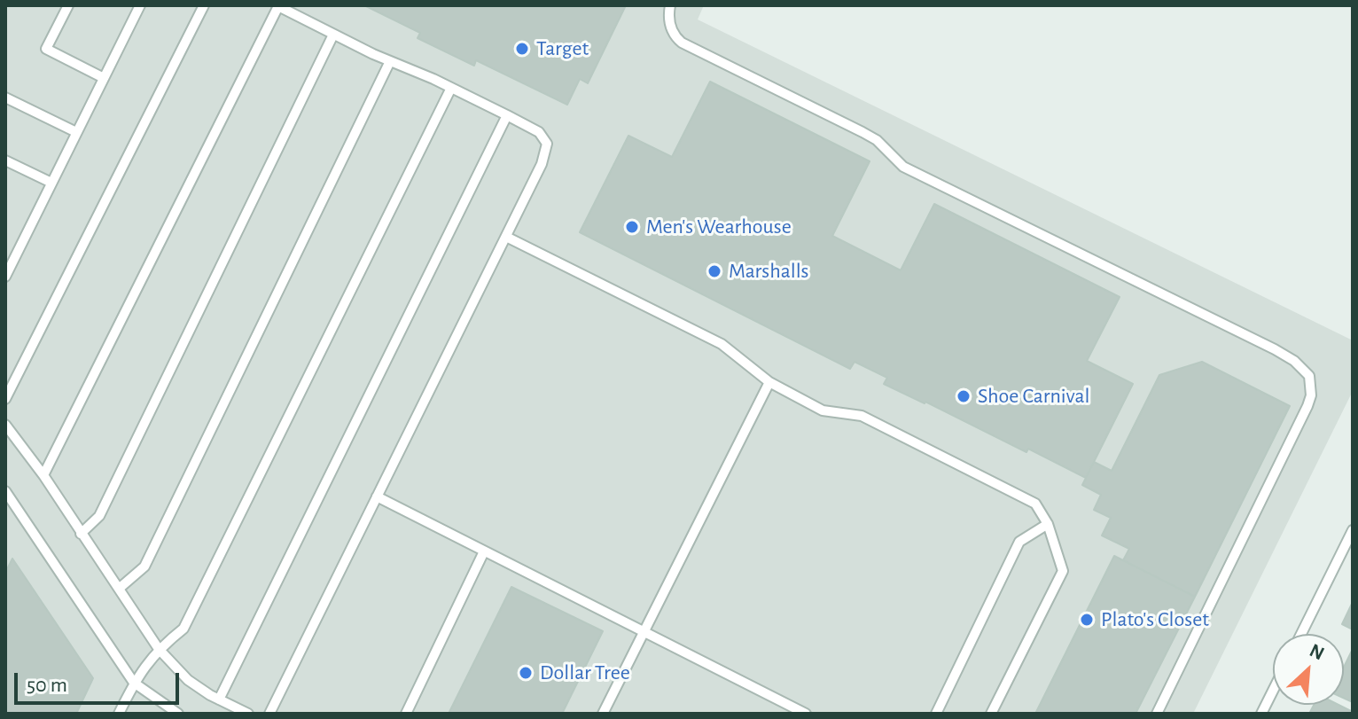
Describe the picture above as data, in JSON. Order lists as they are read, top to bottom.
{
  "places": [
    "Target",
    "Men's Wearhouse",
    "Marshalls",
    "Shoe Carnival",
    "Plato's Closet",
    "Dollar Tree"
  ],
  "scale_bar": "50 m",
  "north": "top right"
}
